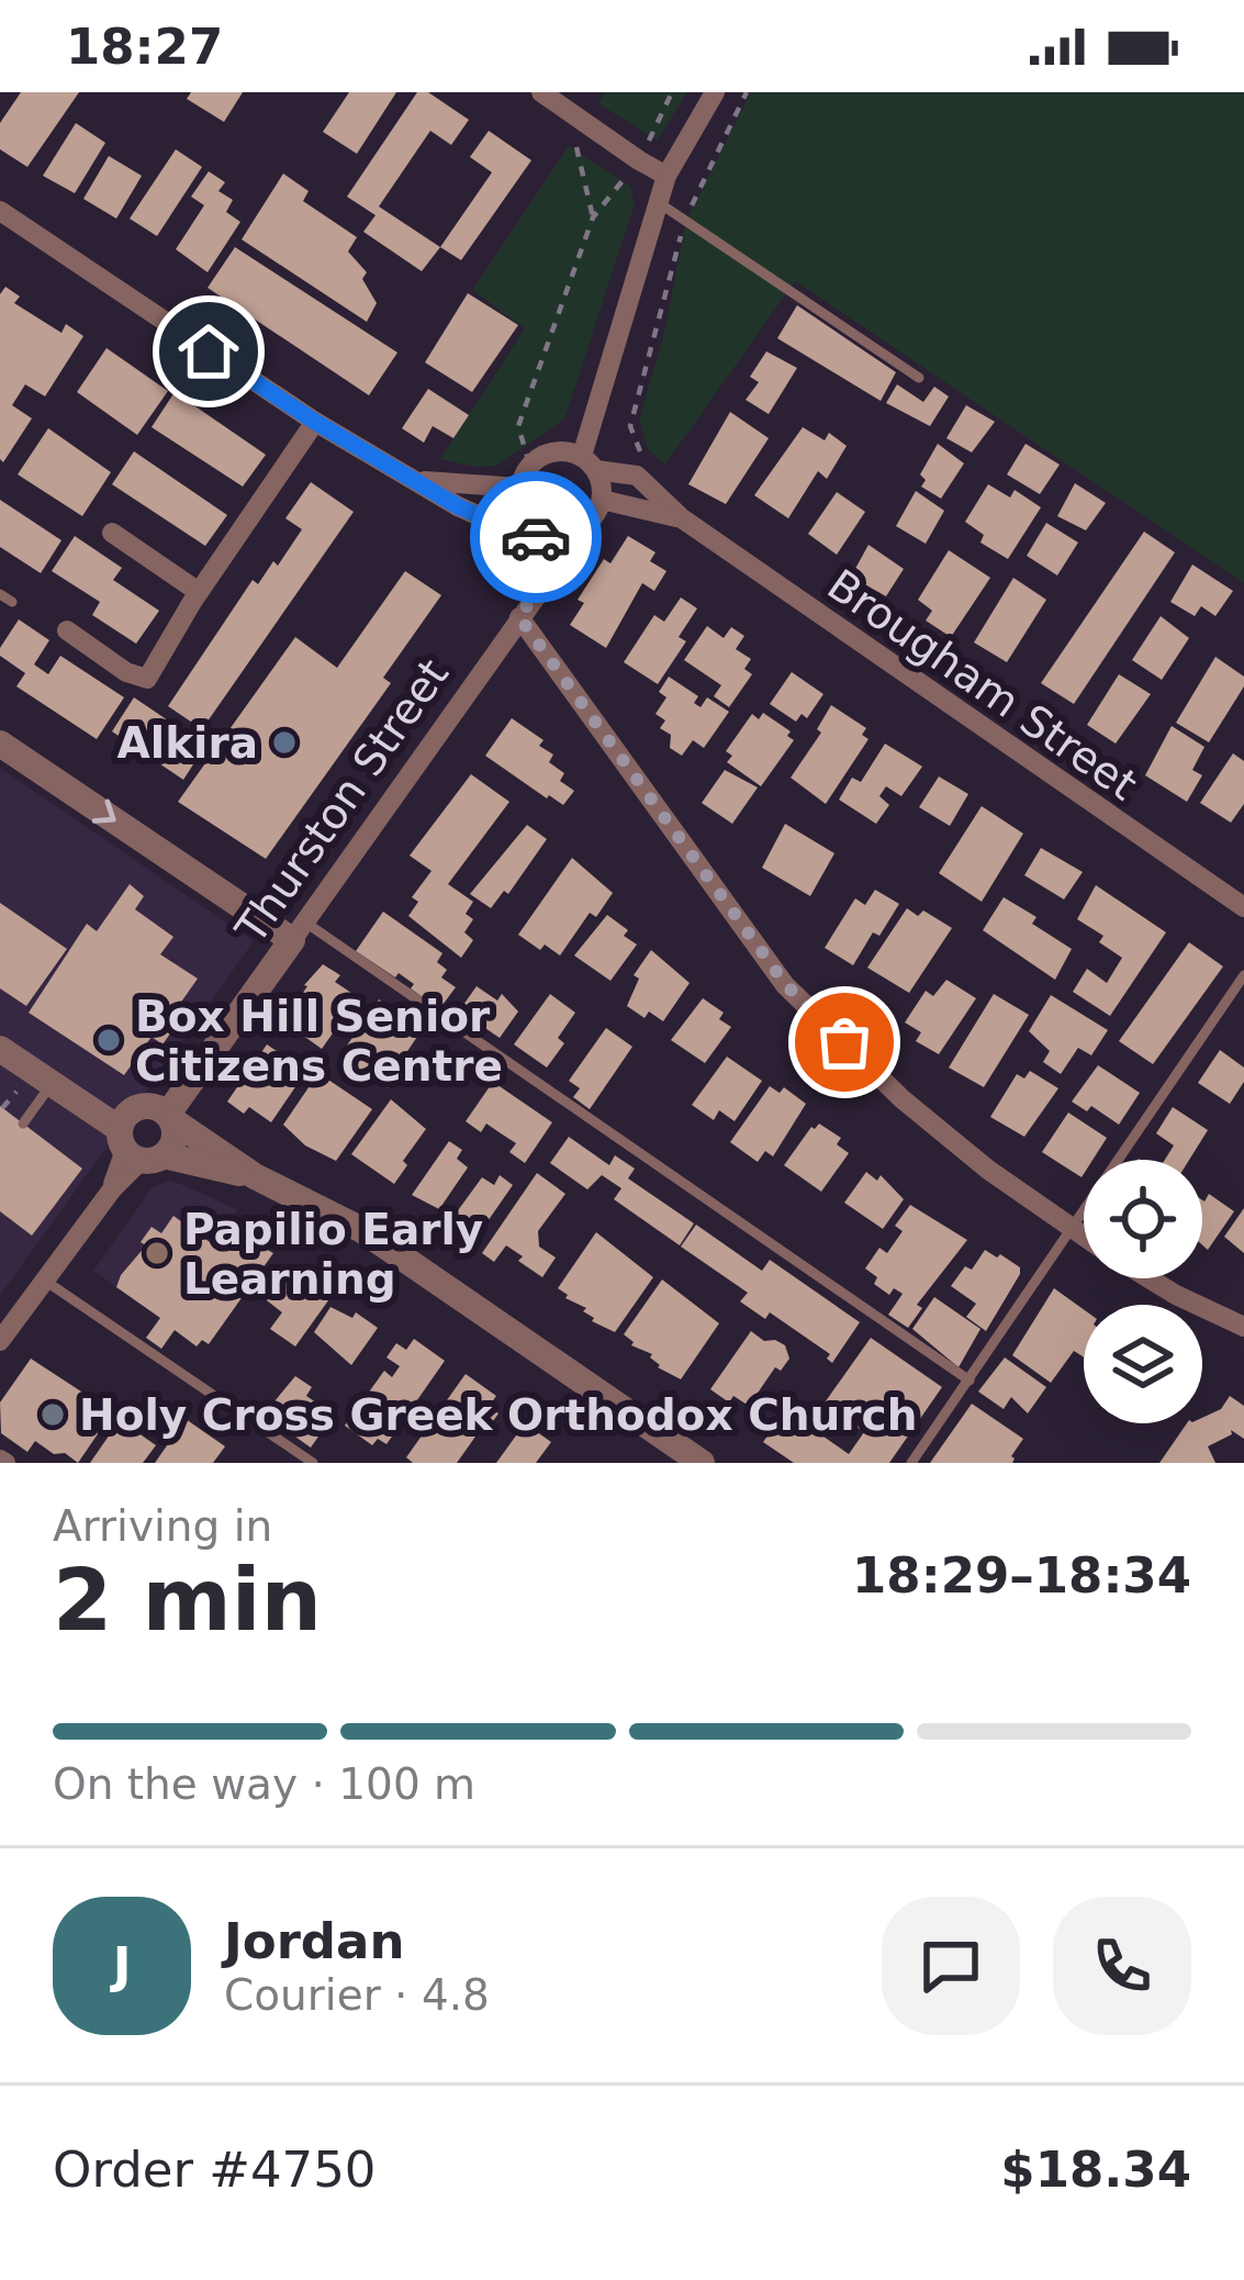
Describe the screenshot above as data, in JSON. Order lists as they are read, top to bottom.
{
  "streets": {
    "street": ["Brougham Street", "Thurston Street"]
  },
  "crossings": [
    ["Brougham Street", "Thurston Street"]
  ],
  "places": [
    "Alkira",
    "Box Hill Senior Citizens Centre",
    "Papilio Early Learning",
    "Holy Cross Greek Orthodox Church"
  ],
  "page": {
    "status": "18:27",
    "heading": ["2 min", "Arriving in", "18:29–18:34"],
    "panel": [
      "Jordan",
      "Courier · 4.8",
      "Order #4750",
      "$18.34"
    ],
    "bar": "On the way · 100 m",
    "round": "J"
  }
}
